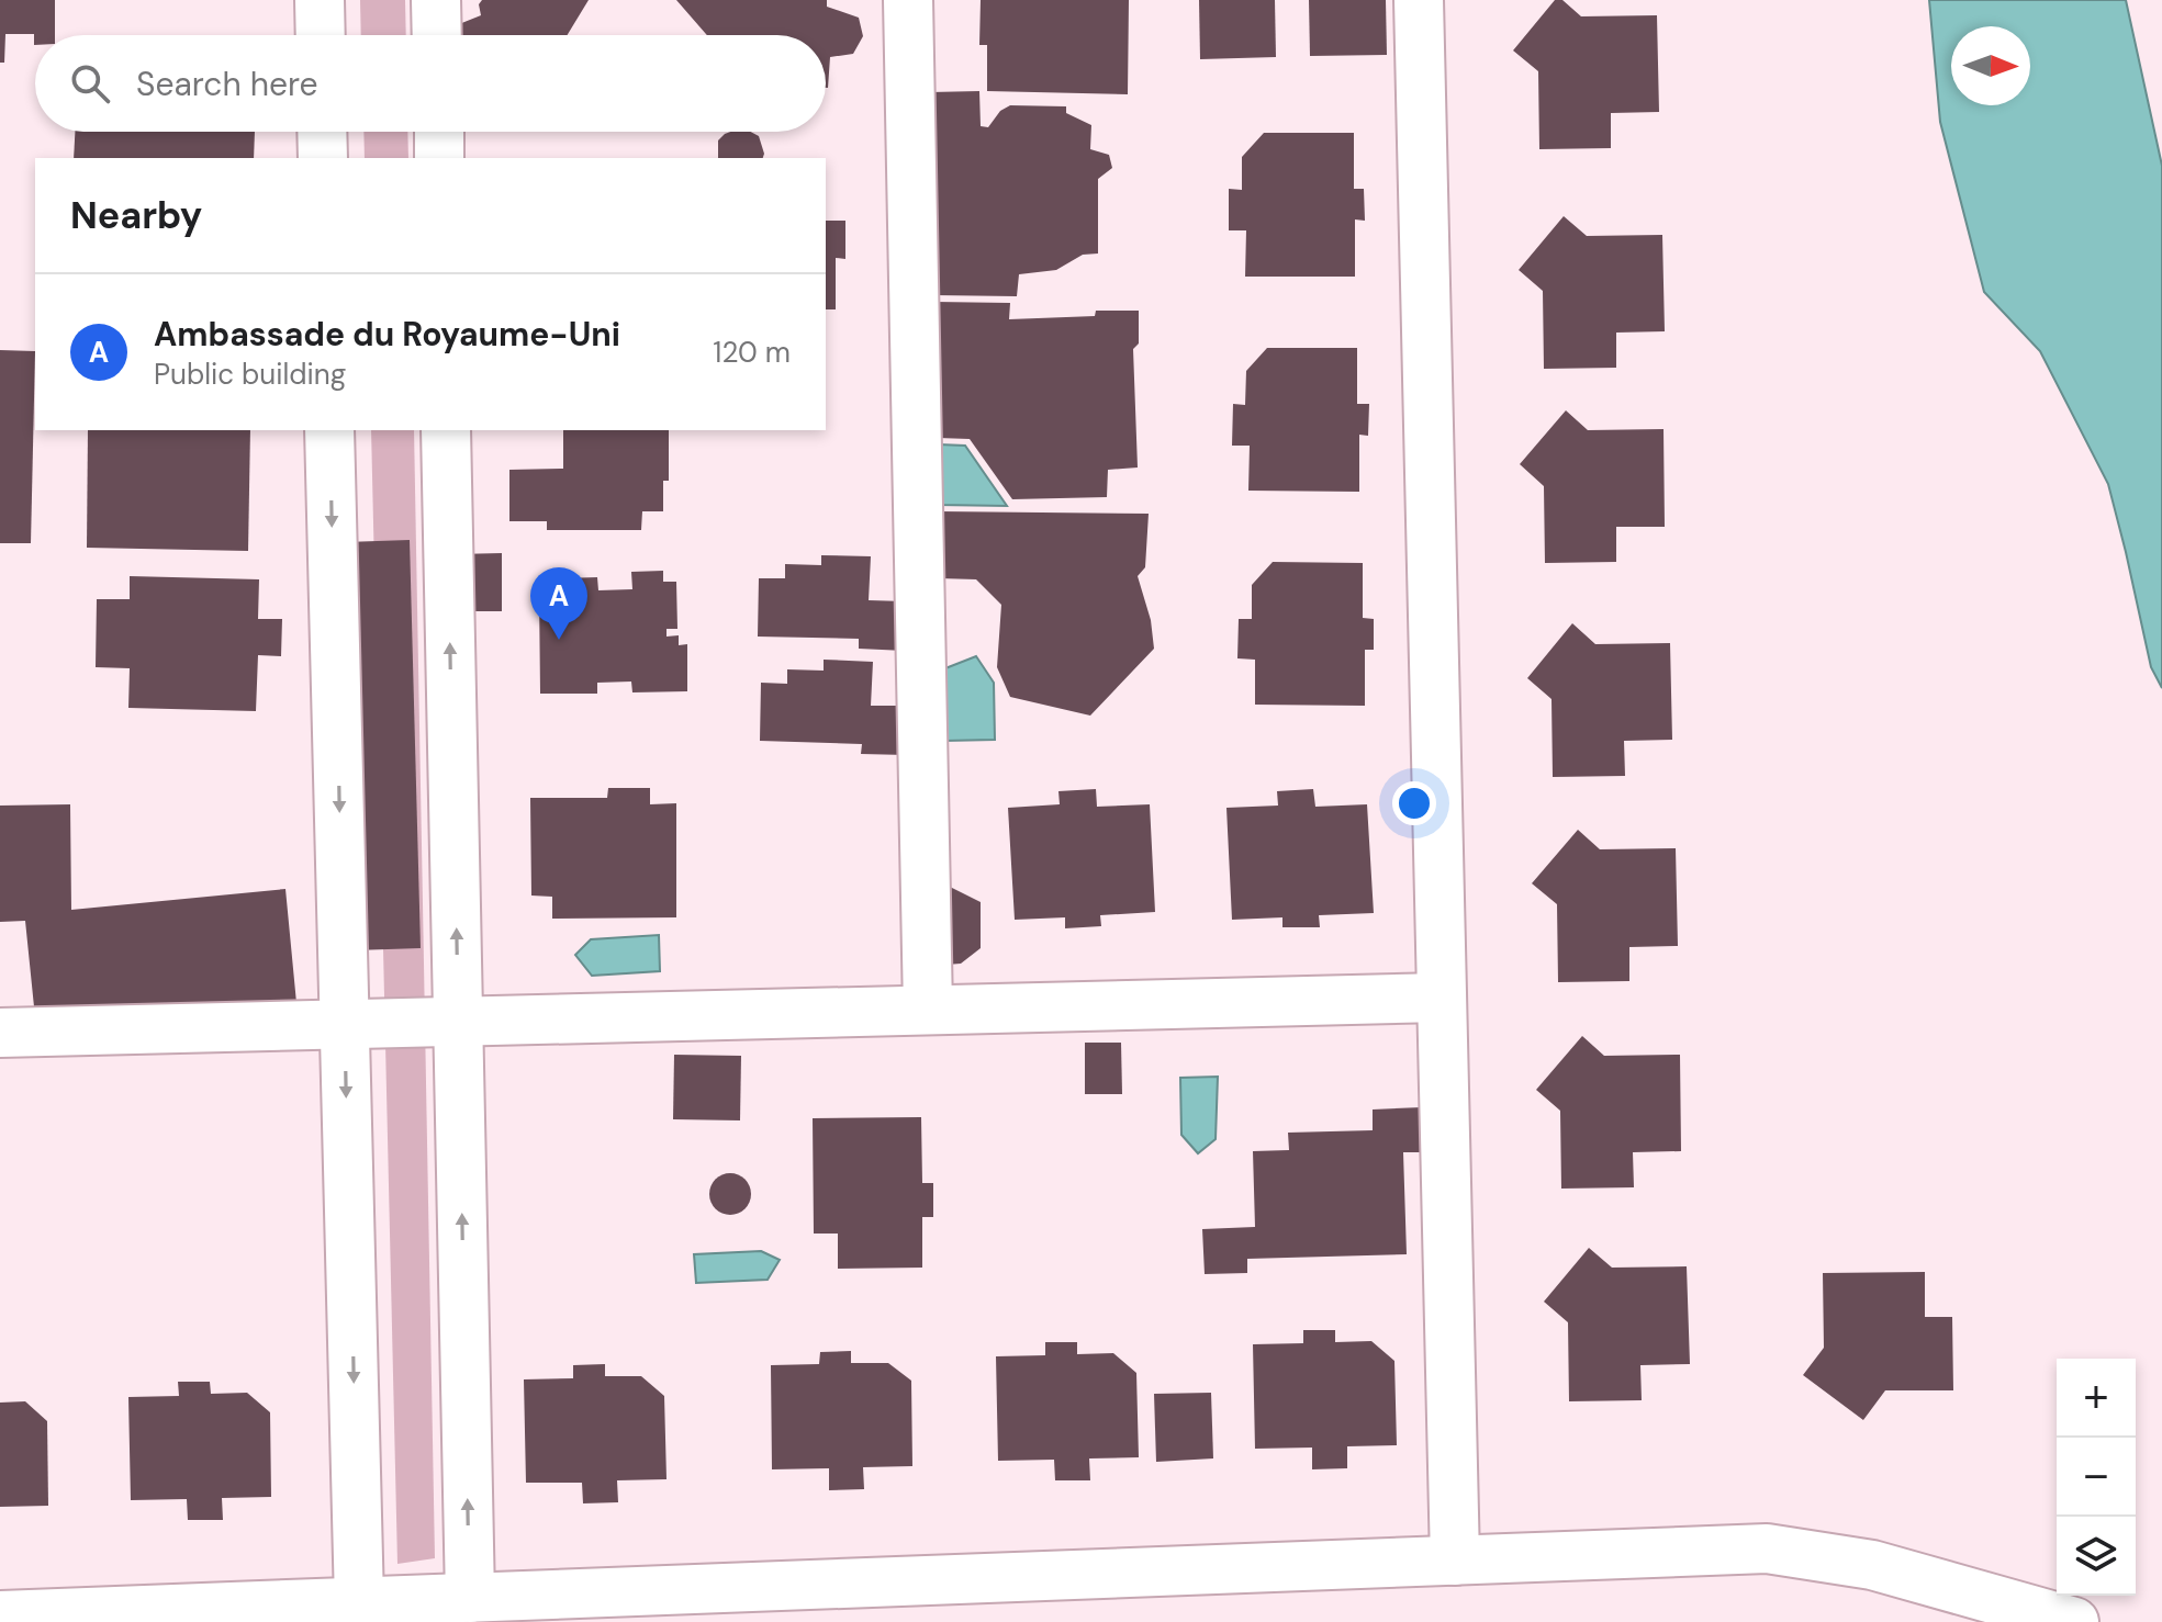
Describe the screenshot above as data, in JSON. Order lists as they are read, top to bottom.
{
  "north": "right",
  "page": {
    "search": "Search here",
    "heading": "Nearby",
    "list": [
      {
        "mark": "A",
        "name": "Ambassade du Royaume-Uni",
        "note": "Public building",
        "value": "120 m"
      }
    ],
    "pins": "A",
    "map_buttons": ["+", "−"]
  }
}
